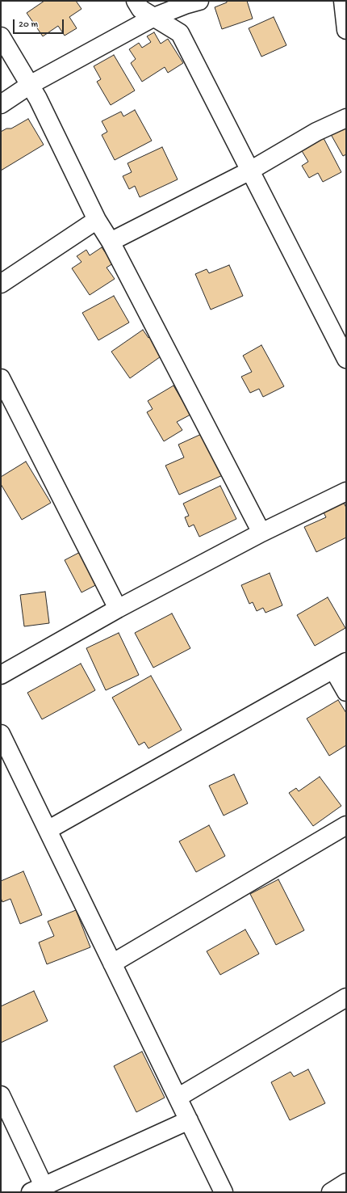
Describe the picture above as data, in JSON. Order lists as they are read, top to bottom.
{
  "scale_bar": "20 m"
}
